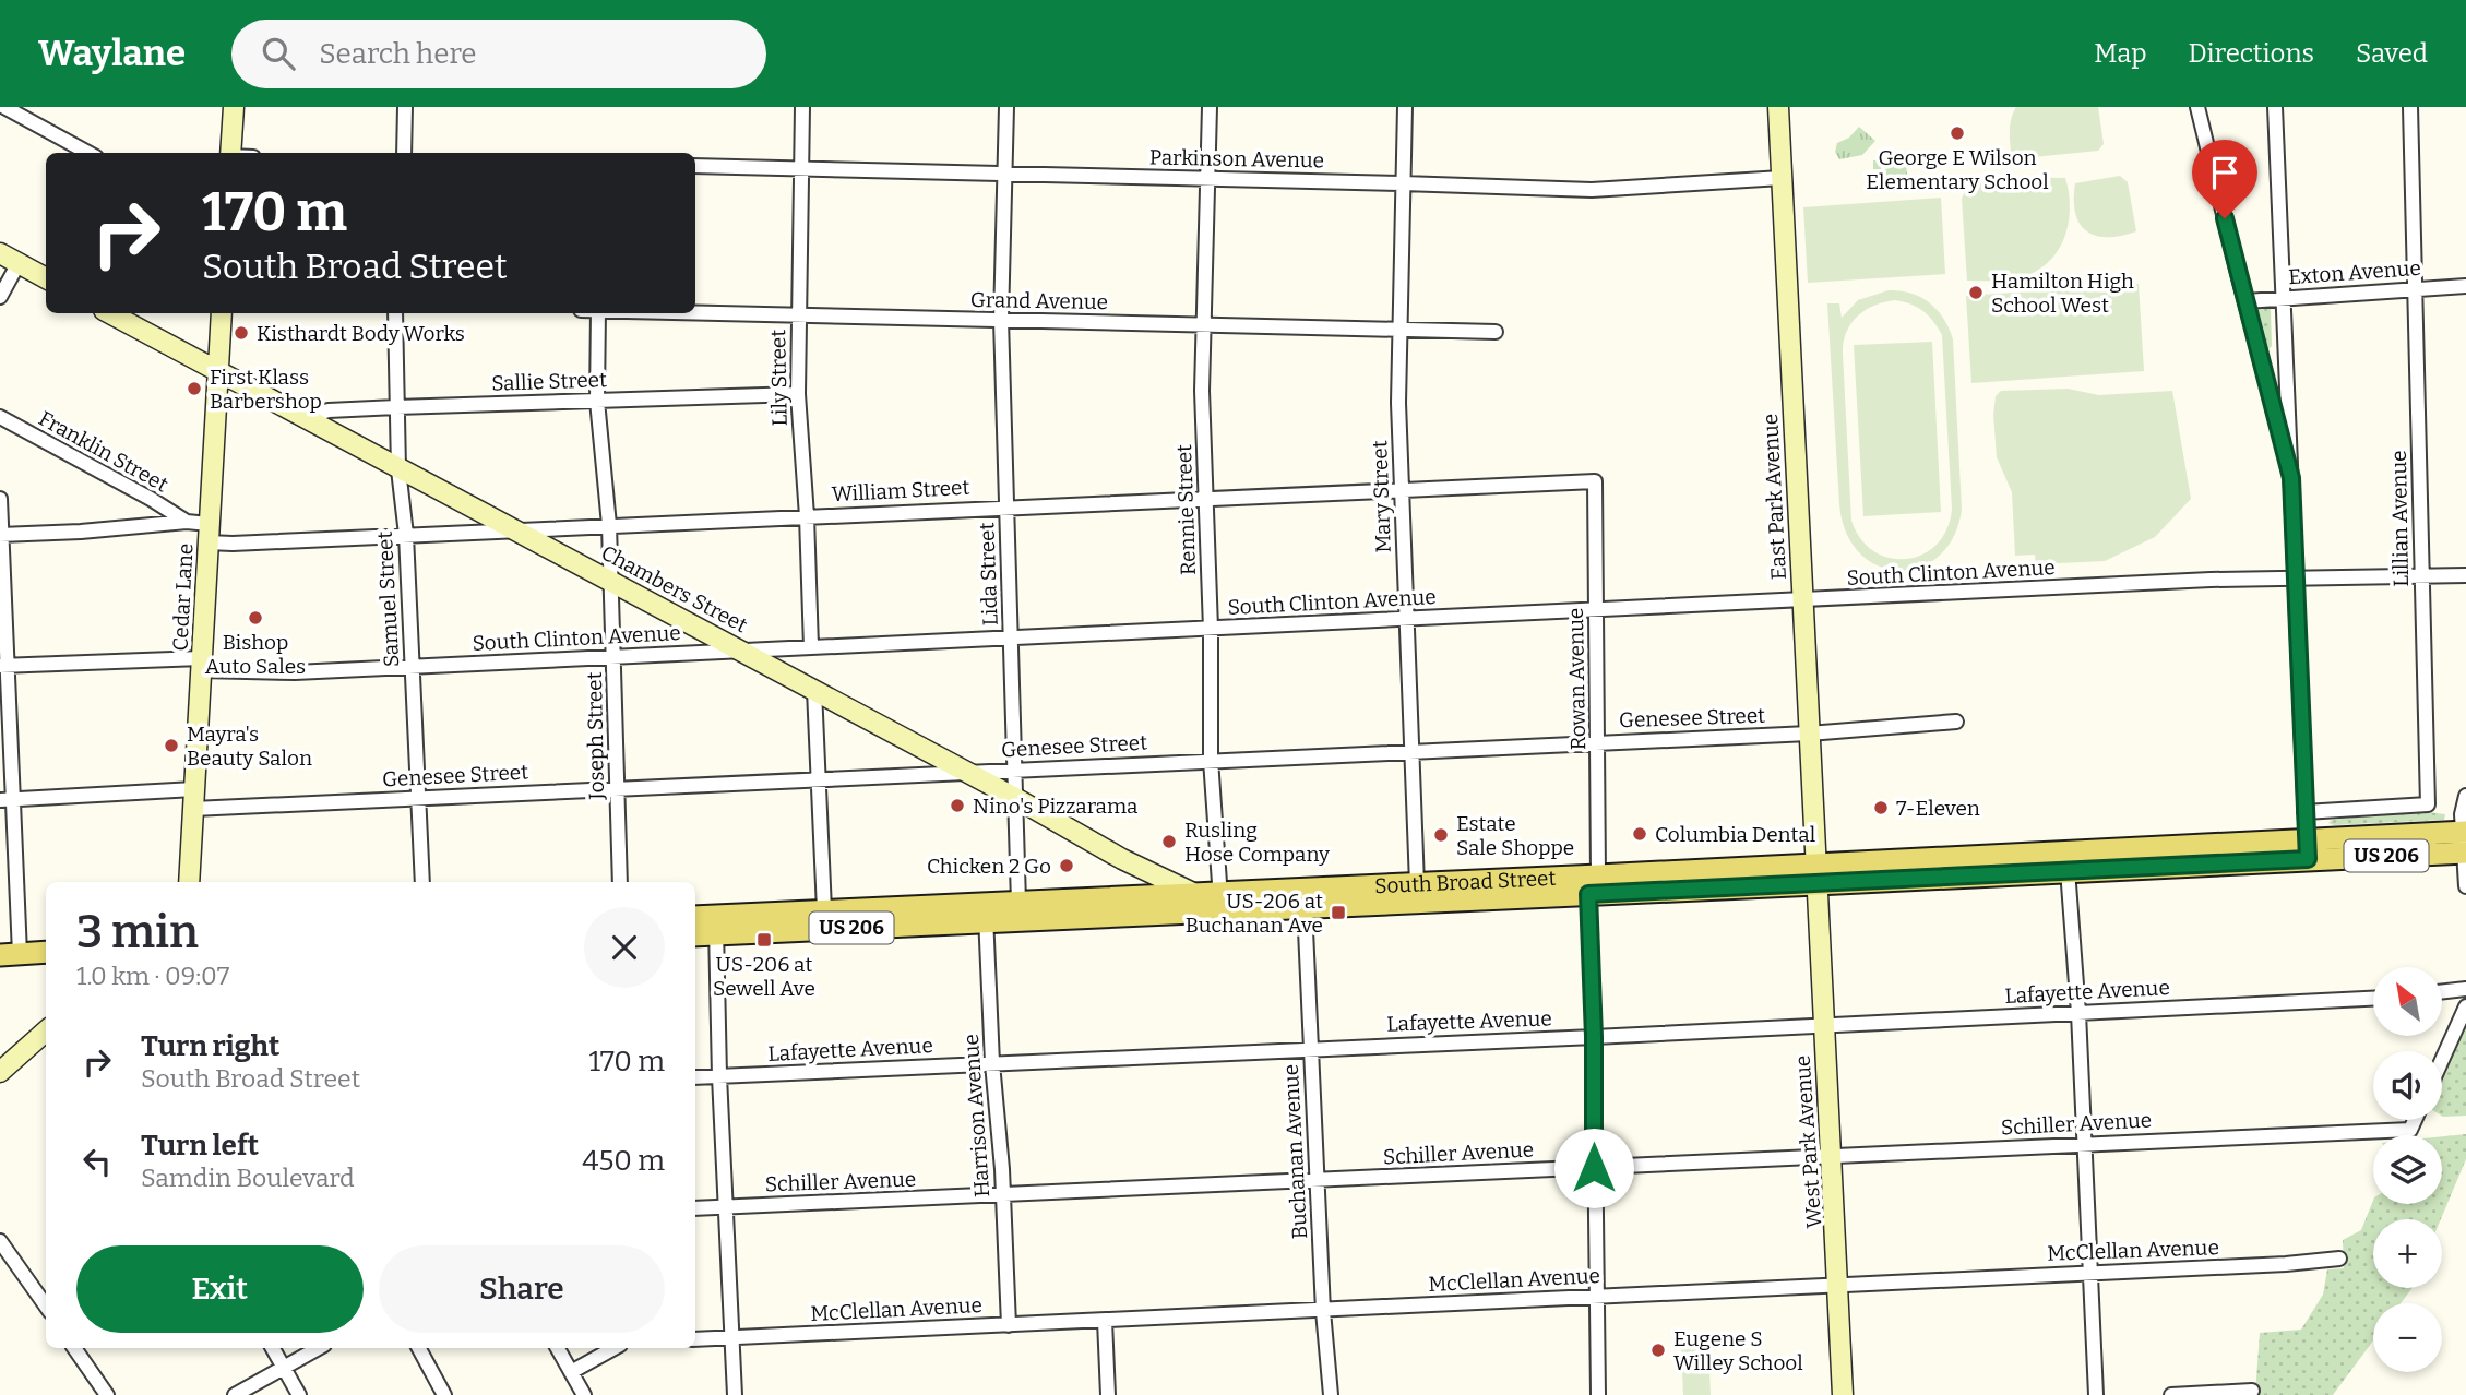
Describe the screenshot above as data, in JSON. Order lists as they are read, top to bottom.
{
  "streets": {
    "main road": ["US 206", "South Broad Street"],
    "street": [
      "Parkinson Avenue",
      "Exton Avenue",
      "Grand Avenue",
      "Lily Street",
      "Sallie Street",
      "Franklin Street",
      "William Street",
      "Mary Street",
      "East Park Avenue",
      "Rennie Street",
      "Lillian Avenue",
      "South Clinton Avenue",
      "Lida Street",
      "Chambers Street",
      "Cedar Lane",
      "Samuel Street",
      "Rowan Avenue",
      "Genesee Street",
      "Joseph Street",
      "Lafayette Avenue",
      "Harrison Avenue",
      "Schiller Avenue",
      "West Park Avenue",
      "Buchanan Avenue",
      "McClellan Avenue"
    ]
  },
  "crossings": [
    ["Parkinson Avenue", "Lily Street"],
    ["Parkinson Avenue", "Mary Street"],
    ["Parkinson Avenue", "East Park Avenue"],
    ["Parkinson Avenue", "Rennie Street"],
    ["Parkinson Avenue", "Lida Street"],
    ["Exton Avenue", "Lillian Avenue"],
    ["Grand Avenue", "Lily Street"],
    ["Grand Avenue", "Mary Street"],
    ["Grand Avenue", "Rennie Street"],
    ["Grand Avenue", "Lida Street"],
    ["Lily Street", "Sallie Street"],
    ["Lily Street", "William Street"],
    ["Lily Street", "South Clinton Avenue"],
    ["Sallie Street", "Chambers Street"],
    ["Sallie Street", "Samuel Street"],
    ["Sallie Street", "Joseph Street"],
    ["Franklin Street", "William Street"],
    ["William Street", "Mary Street"],
    ["William Street", "Rennie Street"],
    ["William Street", "Lida Street"],
    ["William Street", "Chambers Street"],
    ["William Street", "Cedar Lane"],
    ["William Street", "Samuel Street"],
    ["William Street", "Rowan Avenue"],
    ["William Street", "Joseph Street"],
    ["Mary Street", "South Clinton Avenue"],
    ["Mary Street", "Genesee Street"],
    ["Mary Street", "South Broad Street"],
    ["East Park Avenue", "South Clinton Avenue"],
    ["East Park Avenue", "Genesee Street"],
    ["East Park Avenue", "South Broad Street"],
    ["East Park Avenue", "West Park Avenue"],
    ["Rennie Street", "South Clinton Avenue"],
    ["Rennie Street", "Genesee Street"],
    ["Rennie Street", "South Broad Street"],
    ["Lillian Avenue", "South Clinton Avenue"],
    ["South Clinton Avenue", "Lida Street"],
    ["South Clinton Avenue", "Chambers Street"],
    ["South Clinton Avenue", "Cedar Lane"],
    ["South Clinton Avenue", "Samuel Street"],
    ["South Clinton Avenue", "Rowan Avenue"],
    ["South Clinton Avenue", "Joseph Street"],
    ["Lida Street", "Chambers Street"],
    ["Lida Street", "Genesee Street"],
    ["Lida Street", "South Broad Street"],
    ["Chambers Street", "Cedar Lane"],
    ["Chambers Street", "Samuel Street"],
    ["Chambers Street", "Genesee Street"],
    ["Chambers Street", "Joseph Street"],
    ["Chambers Street", "South Broad Street"],
    ["Cedar Lane", "Genesee Street"],
    ["Samuel Street", "Genesee Street"],
    ["Rowan Avenue", "Genesee Street"],
    ["Rowan Avenue", "South Broad Street"],
    ["Rowan Avenue", "Lafayette Avenue"],
    ["Rowan Avenue", "Schiller Avenue"],
    ["Rowan Avenue", "McClellan Avenue"],
    ["Genesee Street", "Joseph Street"],
    ["South Broad Street", "Harrison Avenue"],
    ["South Broad Street", "West Park Avenue"],
    ["South Broad Street", "Buchanan Avenue"],
    ["Lafayette Avenue", "Harrison Avenue"],
    ["Lafayette Avenue", "West Park Avenue"],
    ["Lafayette Avenue", "Buchanan Avenue"],
    ["Harrison Avenue", "Schiller Avenue"],
    ["Harrison Avenue", "McClellan Avenue"],
    ["Schiller Avenue", "West Park Avenue"],
    ["Schiller Avenue", "Buchanan Avenue"],
    ["West Park Avenue", "McClellan Avenue"],
    ["Buchanan Avenue", "McClellan Avenue"]
  ],
  "places": {
    "other": [
      "George E Wilson Elementary School",
      "Hamilton High School West",
      "Kisthardt Body Works",
      "First Klass Barbershop",
      "Bishop Auto Sales",
      "Mayra's Beauty Salon",
      "Nino's Pizzarama",
      "7-Eleven",
      "Columbia Dental",
      "Estate Sale Shoppe",
      "Rusling Hose Company",
      "Chicken 2 Go",
      "Eugene S Willey School"
    ],
    "transit": ["US-206 at Buchanan Ave", "US-206 at Sewell Ave"]
  },
  "north": "top left",
  "page": {
    "header": "Waylane",
    "search": "Search here",
    "nav": ["Map", "Directions", "Saved"],
    "turn": ["170 m", "South Broad Street"],
    "heading": ["3 min", "1.0 km · 09:07"],
    "map_buttons": ["+", "−"],
    "list": [
      {
        "name": "Turn right",
        "note": "South Broad Street",
        "value": "170 m"
      },
      {
        "name": "Turn left",
        "note": "Samdin Boulevard",
        "value": "450 m"
      }
    ],
    "buttons": ["Exit", "Share"]
  }
}
